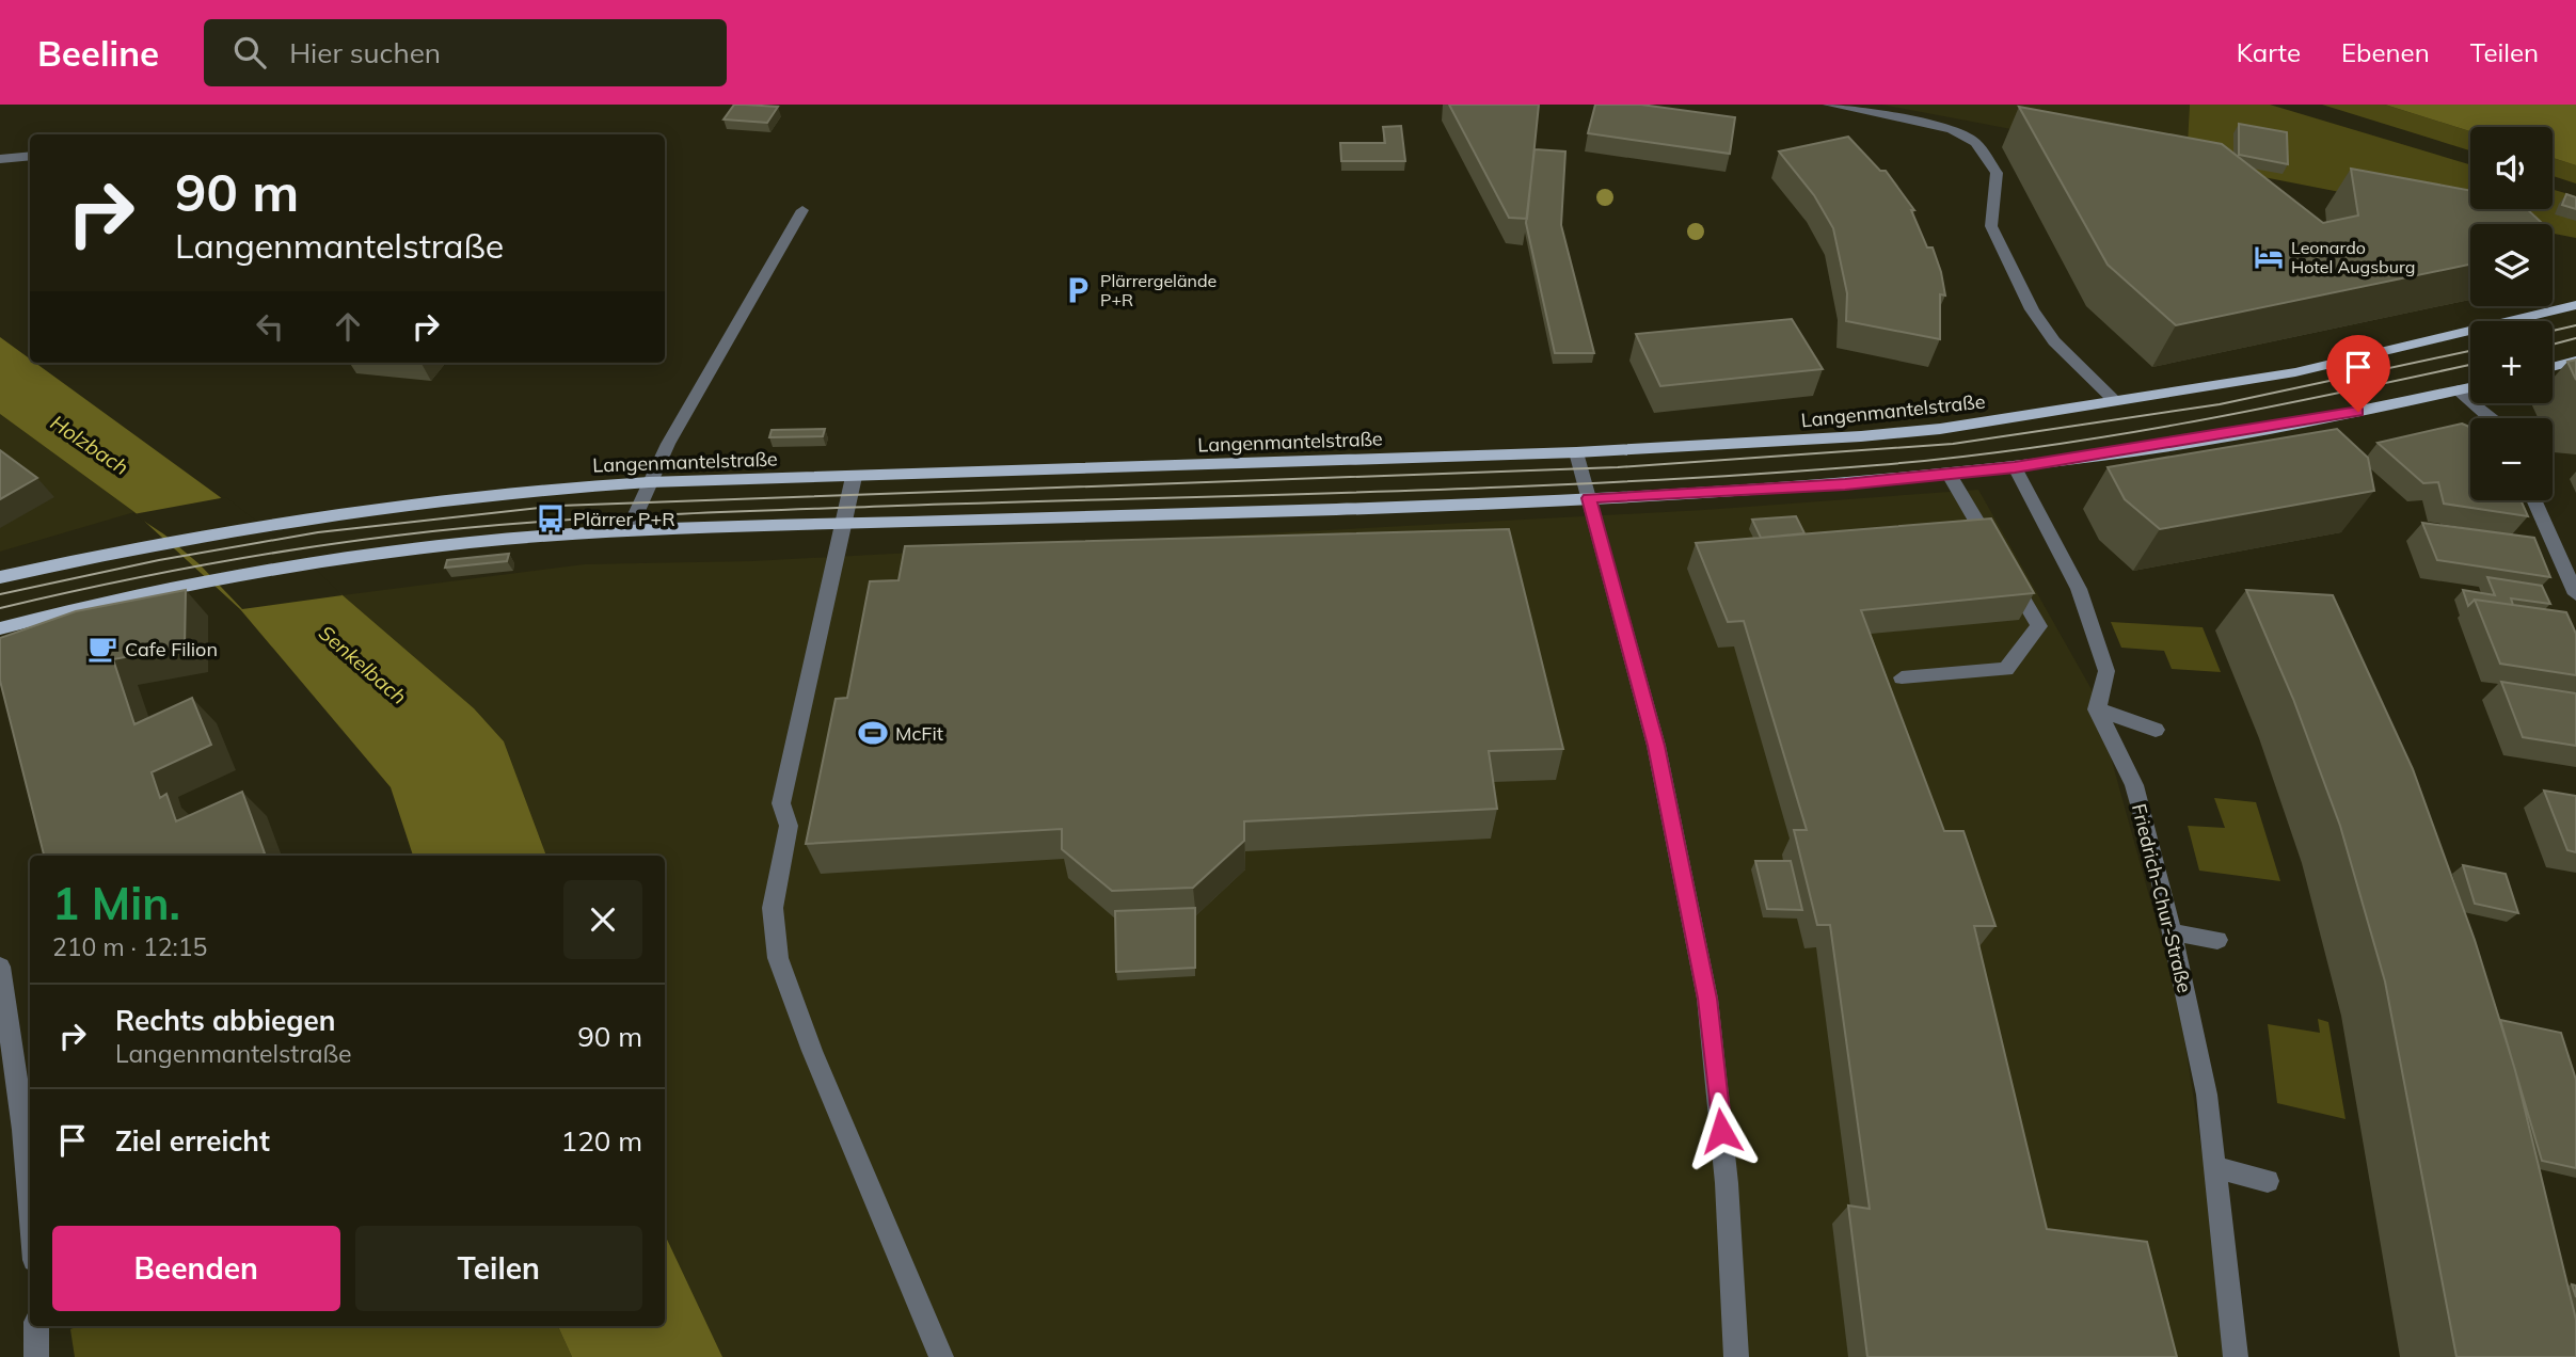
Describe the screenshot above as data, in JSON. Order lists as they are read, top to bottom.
{
  "streets": {
    "main road": ["Langenmantelstraße"],
    "street": ["Friedrich-Chur-Straße"]
  },
  "water": ["Holzbach", "Senkelbach"],
  "places": {
    "hotel": ["Leonardo Hotel Augsburg"],
    "parking": ["Plärrergelände P+R"],
    "bus stop": ["Plärrer P+R"],
    "cafe": ["Cafe Filion"],
    "sports": ["McFit"]
  },
  "page": {
    "header": "Beeline",
    "search": "Hier suchen",
    "nav": ["Karte", "Ebenen", "Teilen"],
    "map_buttons": ["+", "−"],
    "turn": ["90 m", "Langenmantelstraße"],
    "heading": ["1 Min.", "210 m · 12:15"],
    "list": [
      {
        "name": "Rechts abbiegen",
        "note": "Langenmantelstraße",
        "value": "90 m"
      },
      {
        "name": "Ziel erreicht",
        "value": "120 m"
      }
    ],
    "buttons": ["Beenden", "Teilen"]
  }
}
